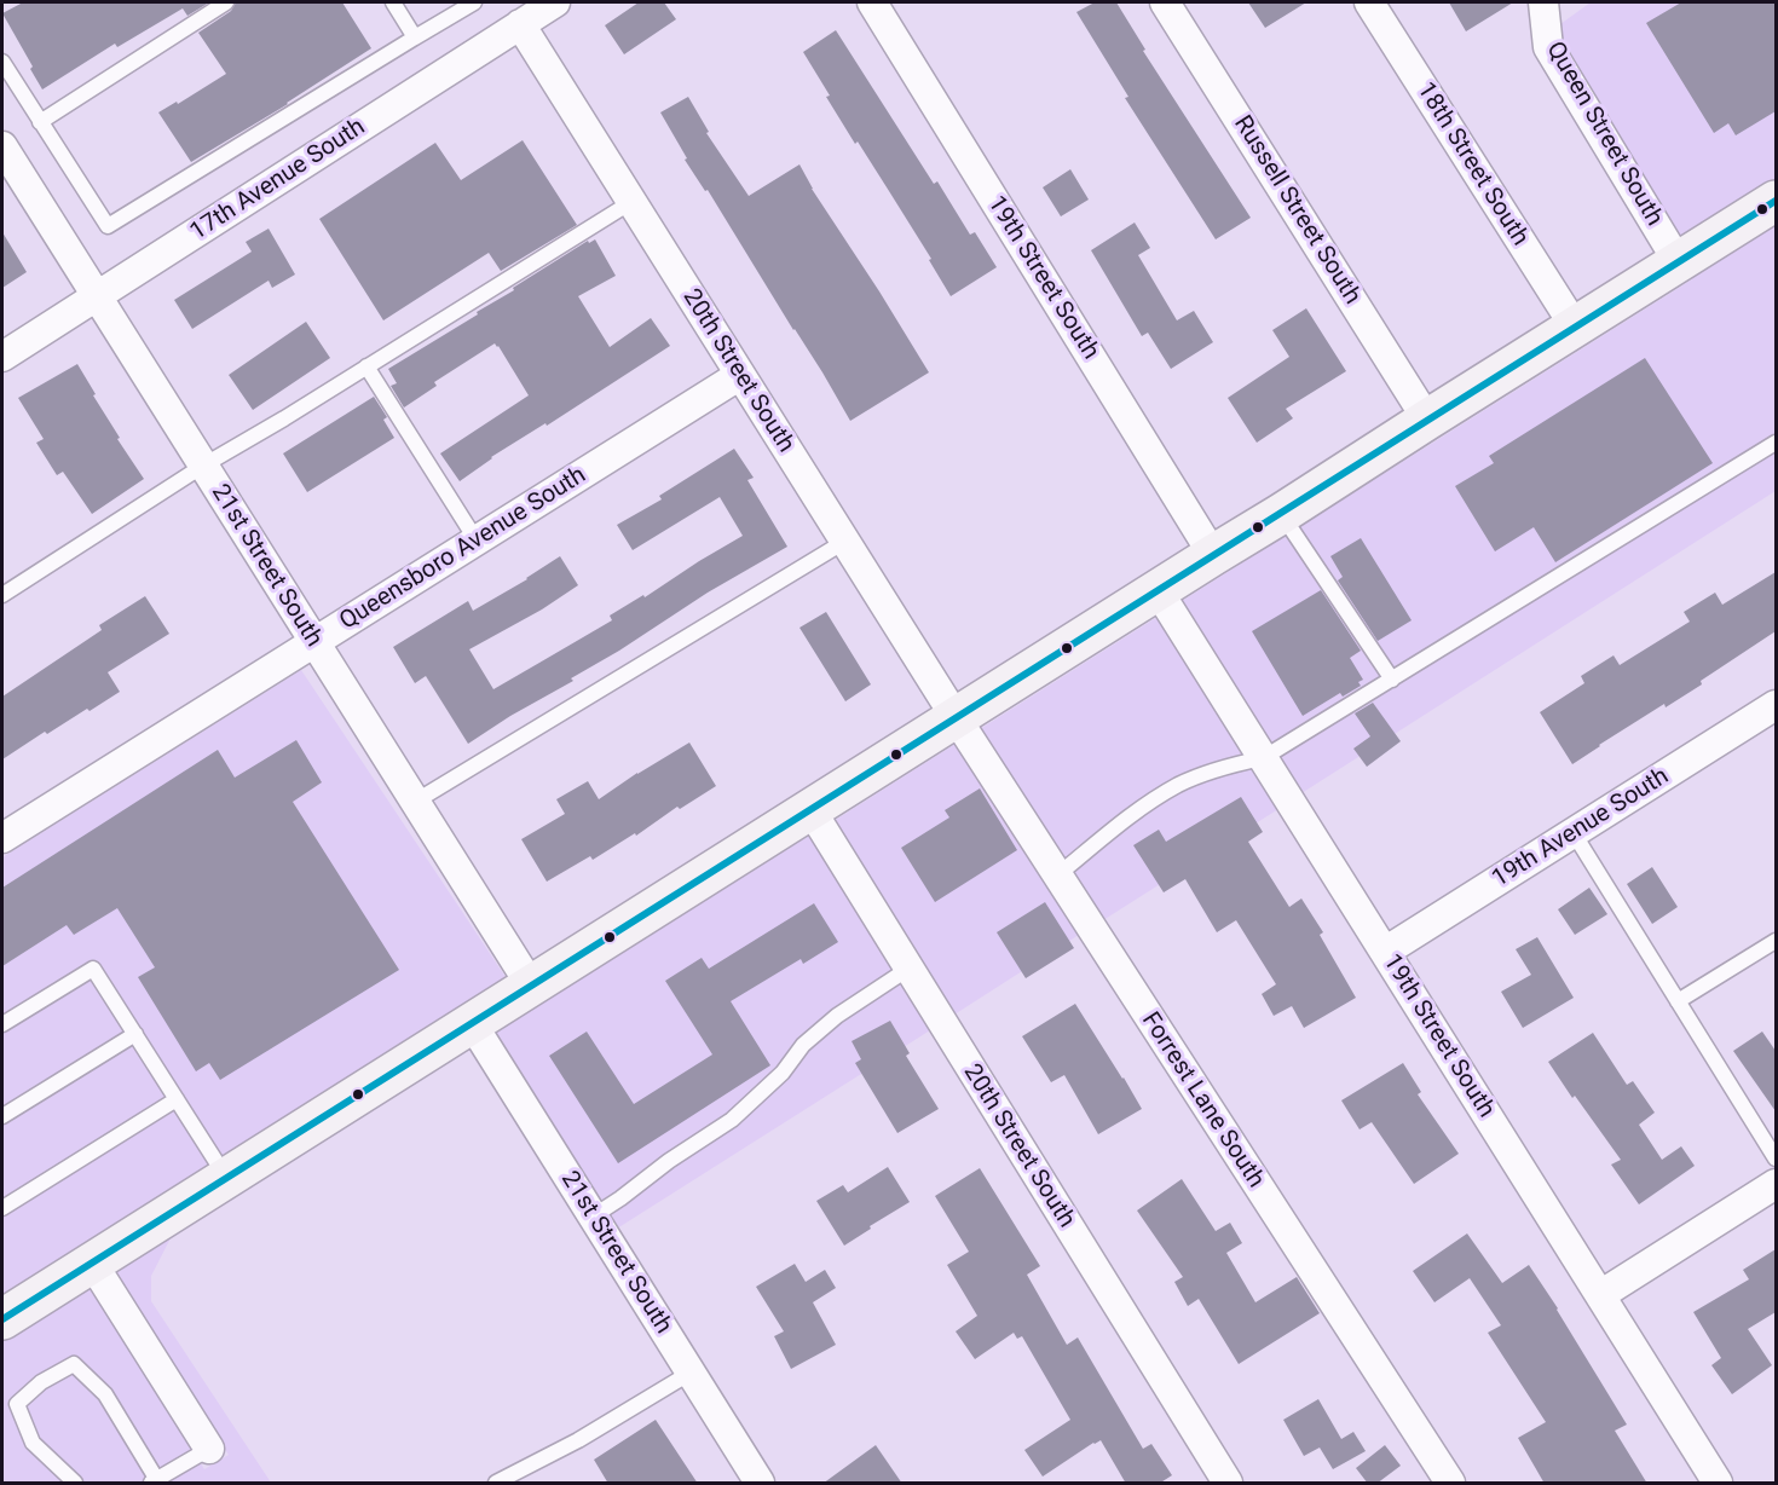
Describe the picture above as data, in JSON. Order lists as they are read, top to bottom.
{
  "streets": {
    "street": [
      "Queen Street South",
      "18th Street South",
      "17th Avenue South",
      "Russell Street South",
      "19th Street South",
      "20th Street South",
      "Queensboro Avenue South",
      "21st Street South",
      "19th Avenue South",
      "Forrest Lane South"
    ]
  },
  "crossings": [
    ["17th Avenue South", "20th Street South"],
    ["17th Avenue South", "21st Street South"],
    ["19th Street South", "19th Avenue South"],
    ["20th Street South", "Queensboro Avenue South"],
    ["20th Street South", "Forrest Lane South"],
    ["Queensboro Avenue South", "21st Street South"]
  ]
}
